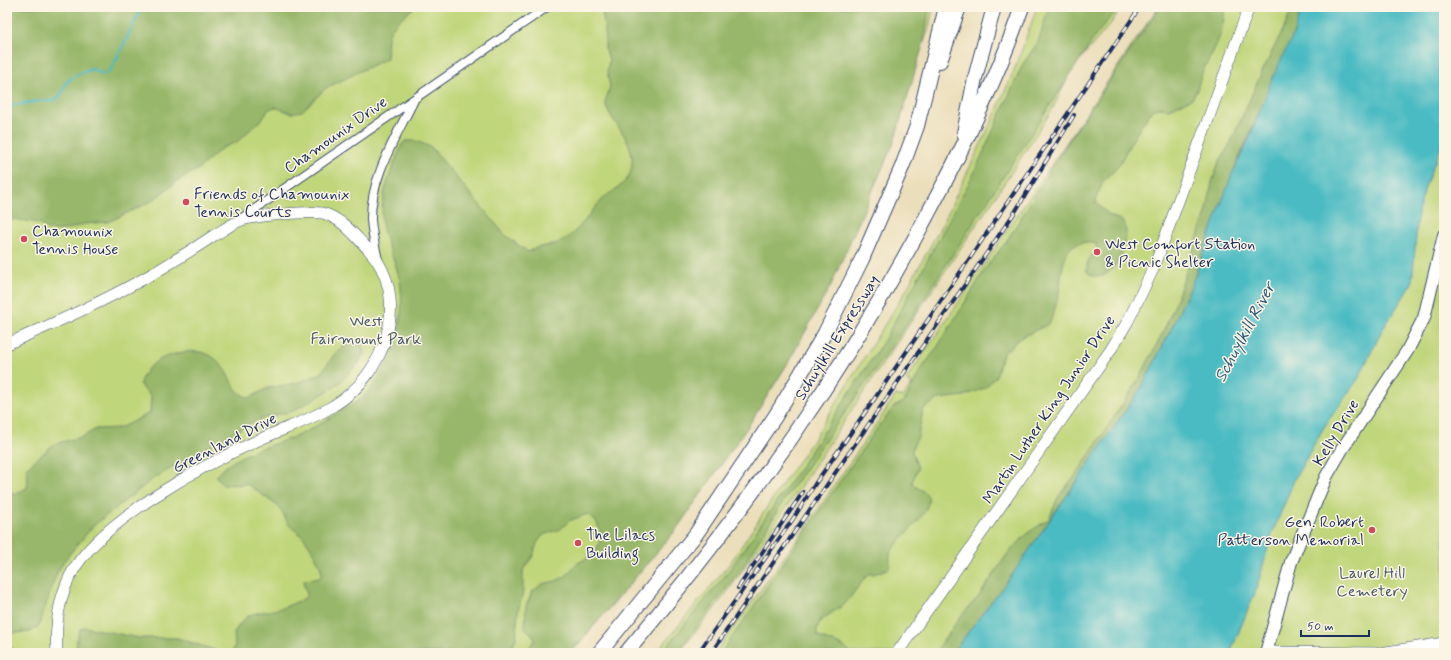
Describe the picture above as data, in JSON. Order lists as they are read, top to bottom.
{
  "streets": {
    "highway": ["Schuylkill Expressway"],
    "main road": ["Kelly Drive"],
    "street": ["Chamounix Drive", "Martin Luther King Junior Drive", "Greenland Drive"]
  },
  "crossings": [
    ["Chamounix Drive", "Greenland Drive"]
  ],
  "water": ["Schuylkill River"],
  "parks": ["West Fairmount Park", "Laurel Hill Cemetery"],
  "places": [
    "Friends of Chamounix Tennis Courts",
    "Chamounix Tennis House",
    "West Comfort Station & Picnic Shelter",
    "Gen. Robert Patterson Memorial",
    "The Lilacs Building"
  ],
  "scale_bar": "50 m"
}
